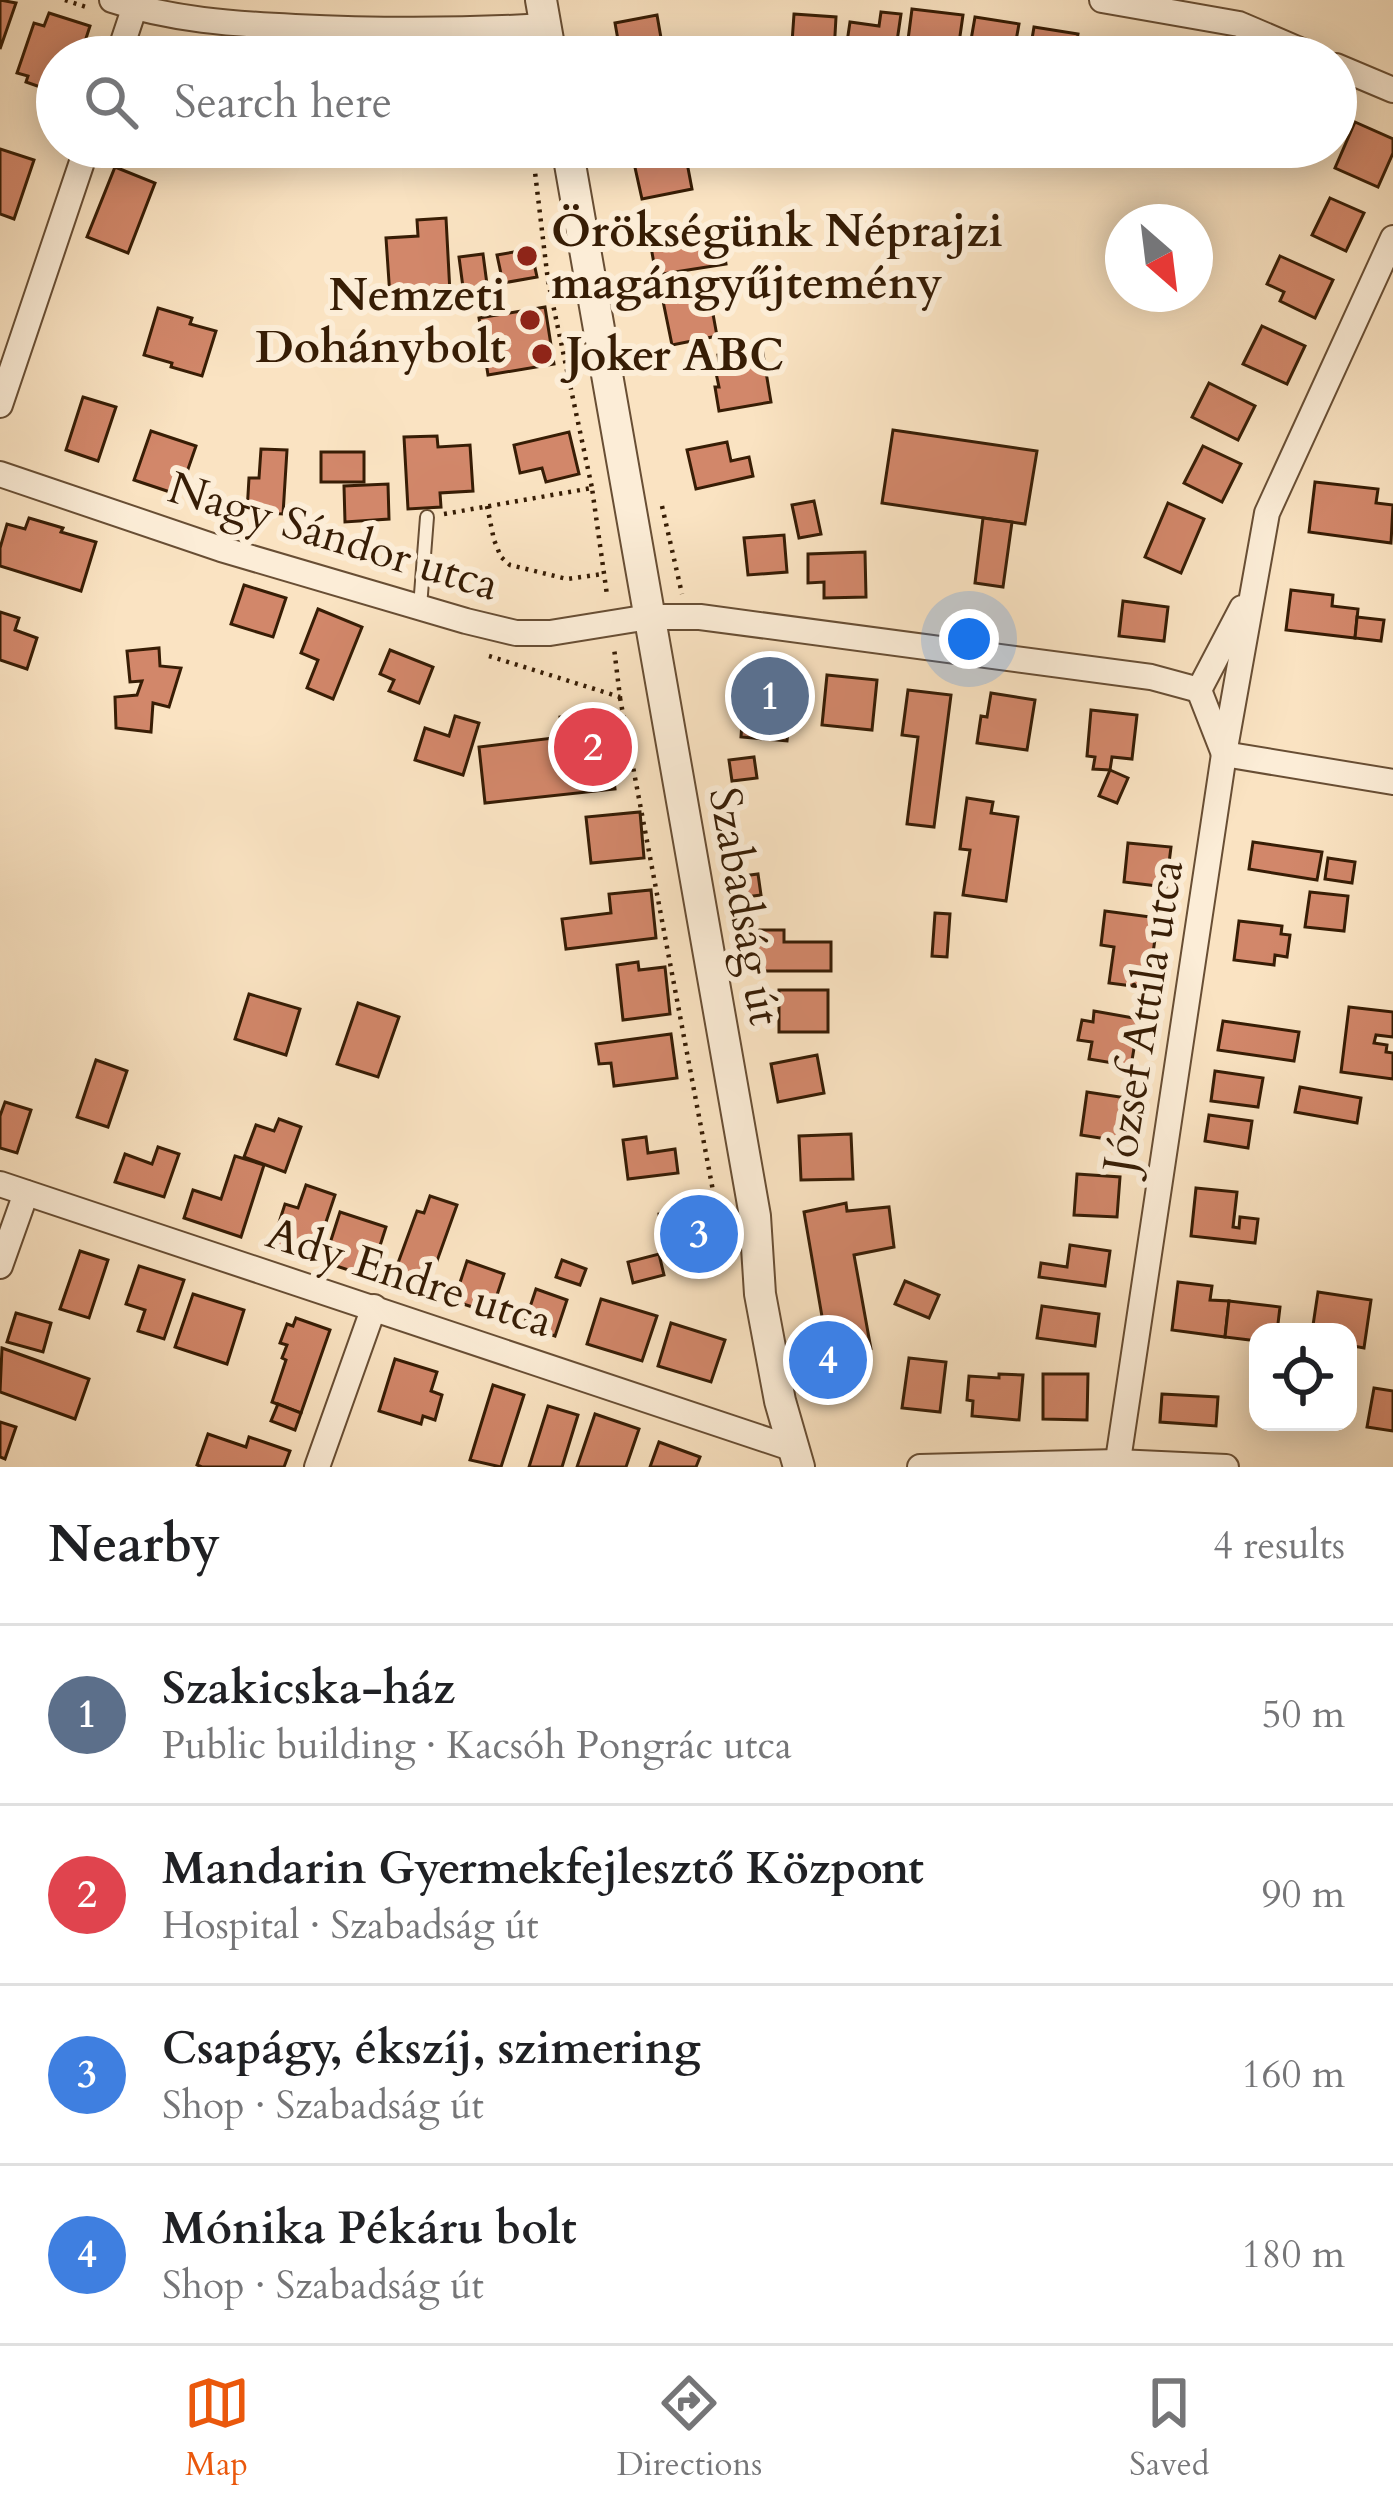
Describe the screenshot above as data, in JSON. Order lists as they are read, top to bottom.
{
  "streets": {
    "street": [
      "Nagy Sándor utca",
      "Szabadság út",
      "József Attila utca",
      "Ady Endre utca"
    ]
  },
  "crossings": [
    ["Nagy Sándor utca", "Szabadság út"],
    ["Nagy Sándor utca", "József Attila utca"],
    ["Szabadság út", "Ady Endre utca"]
  ],
  "places": ["Örökségünk Néprajzi magángyűjtemény", "Nemzeti Dohánybolt", "Joker ABC"],
  "north": "bottom right",
  "page": {
    "search": "Search here",
    "pins": [
      "1",
      "2",
      "3",
      "4"
    ],
    "heading": ["Nearby", "4 results"],
    "list": [
      {
        "mark": "1",
        "name": "Szakicska-ház",
        "note": "Public building · Kacsóh Pongrác utca",
        "value": "50 m"
      },
      {
        "mark": "2",
        "name": "Mandarin Gyermekfejlesztő Központ",
        "note": "Hospital · Szabadság út",
        "value": "90 m"
      },
      {
        "mark": "3",
        "name": "Csapágy, ékszíj, szimering",
        "note": "Shop · Szabadság út",
        "value": "160 m"
      },
      {
        "mark": "4",
        "name": "Mónika Pékáru bolt",
        "note": "Shop · Szabadság út",
        "value": "180 m"
      }
    ],
    "nav": ["Map", "Directions", "Saved"]
  }
}
